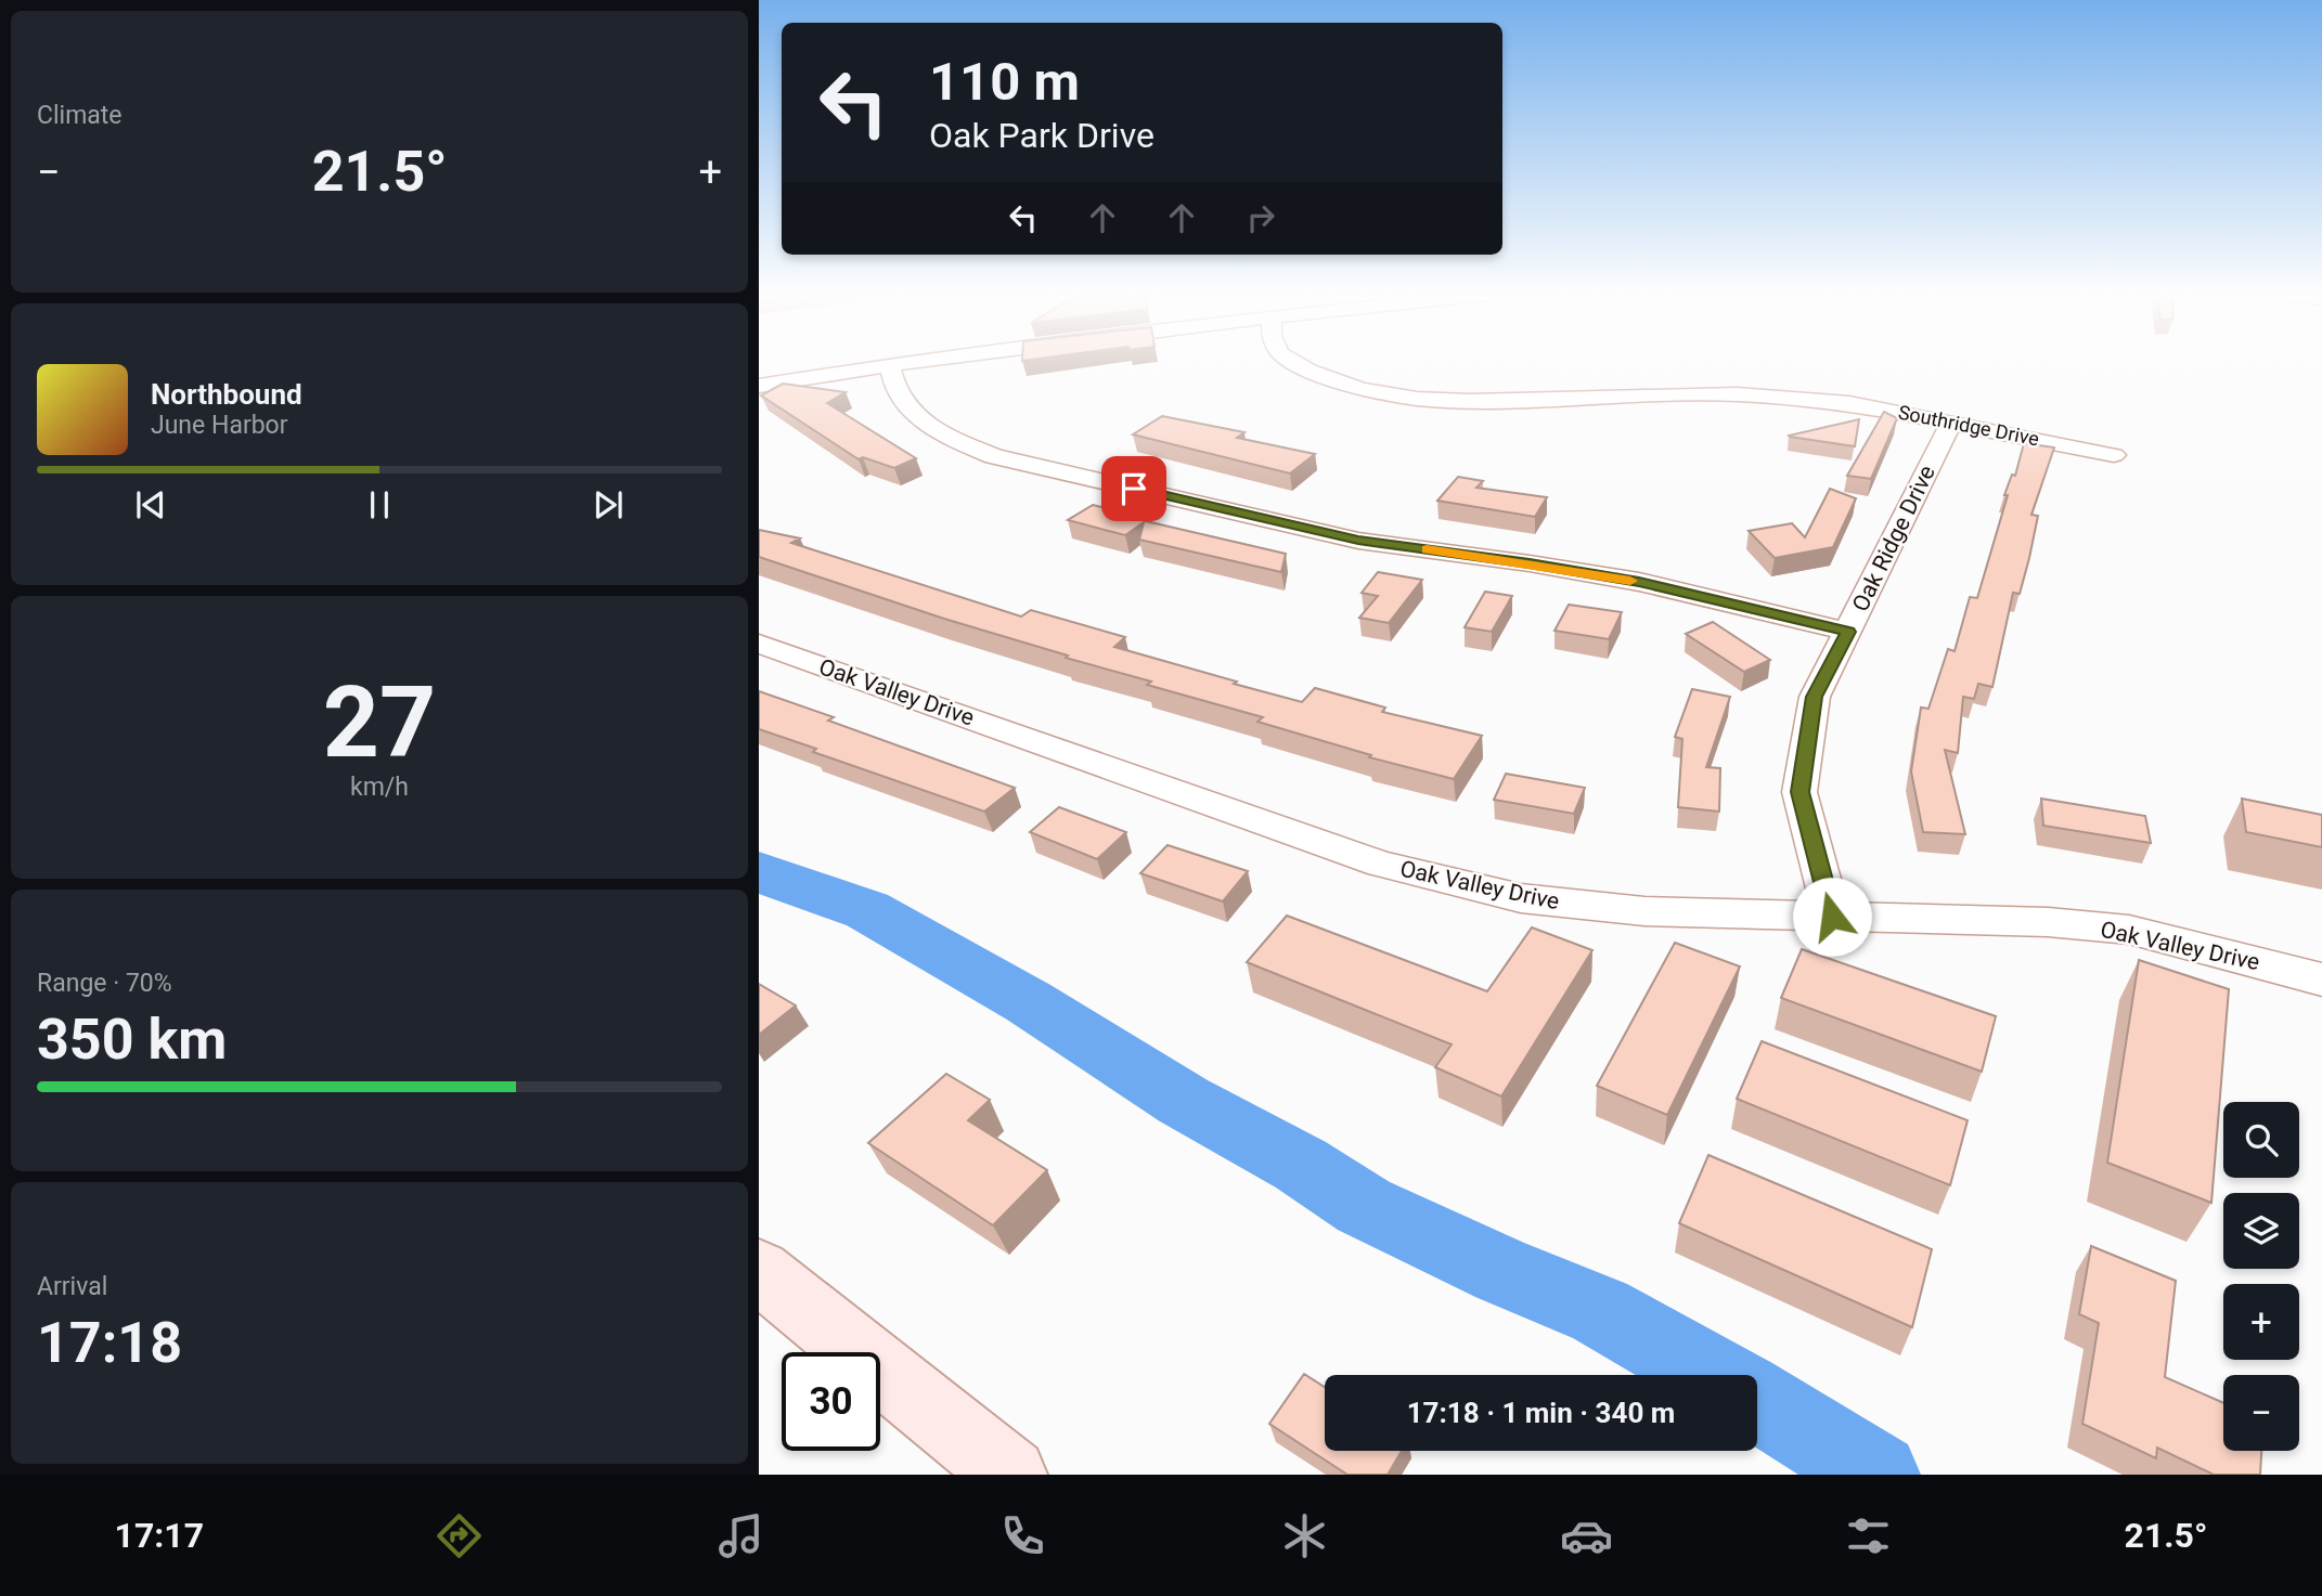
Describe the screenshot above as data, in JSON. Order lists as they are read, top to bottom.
{
  "streets": {
    "street": ["Southridge Drive", "Oak Ridge Drive", "Oak Valley Drive"]
  },
  "crossings": [
    ["Southridge Drive", "Oak Ridge Drive"],
    ["Oak Ridge Drive", "Oak Valley Drive"]
  ],
  "page": {
    "tile": [
      "Climate",
      ["27", "km/h"],
      ["Range · 70%", "350 km"],
      ["Arrival", "17:18"]
    ],
    "turn": ["110 m", "Oak Park Drive"],
    "heat": ["−", "21.5°", "+"],
    "song": ["Northbound", "June Harbor"],
    "map_buttons": ["+", "−"],
    "limit": "30",
    "trip": "17:18 · 1 min · 340 m",
    "tabs": ["17:17", "21.5°"]
  }
}
